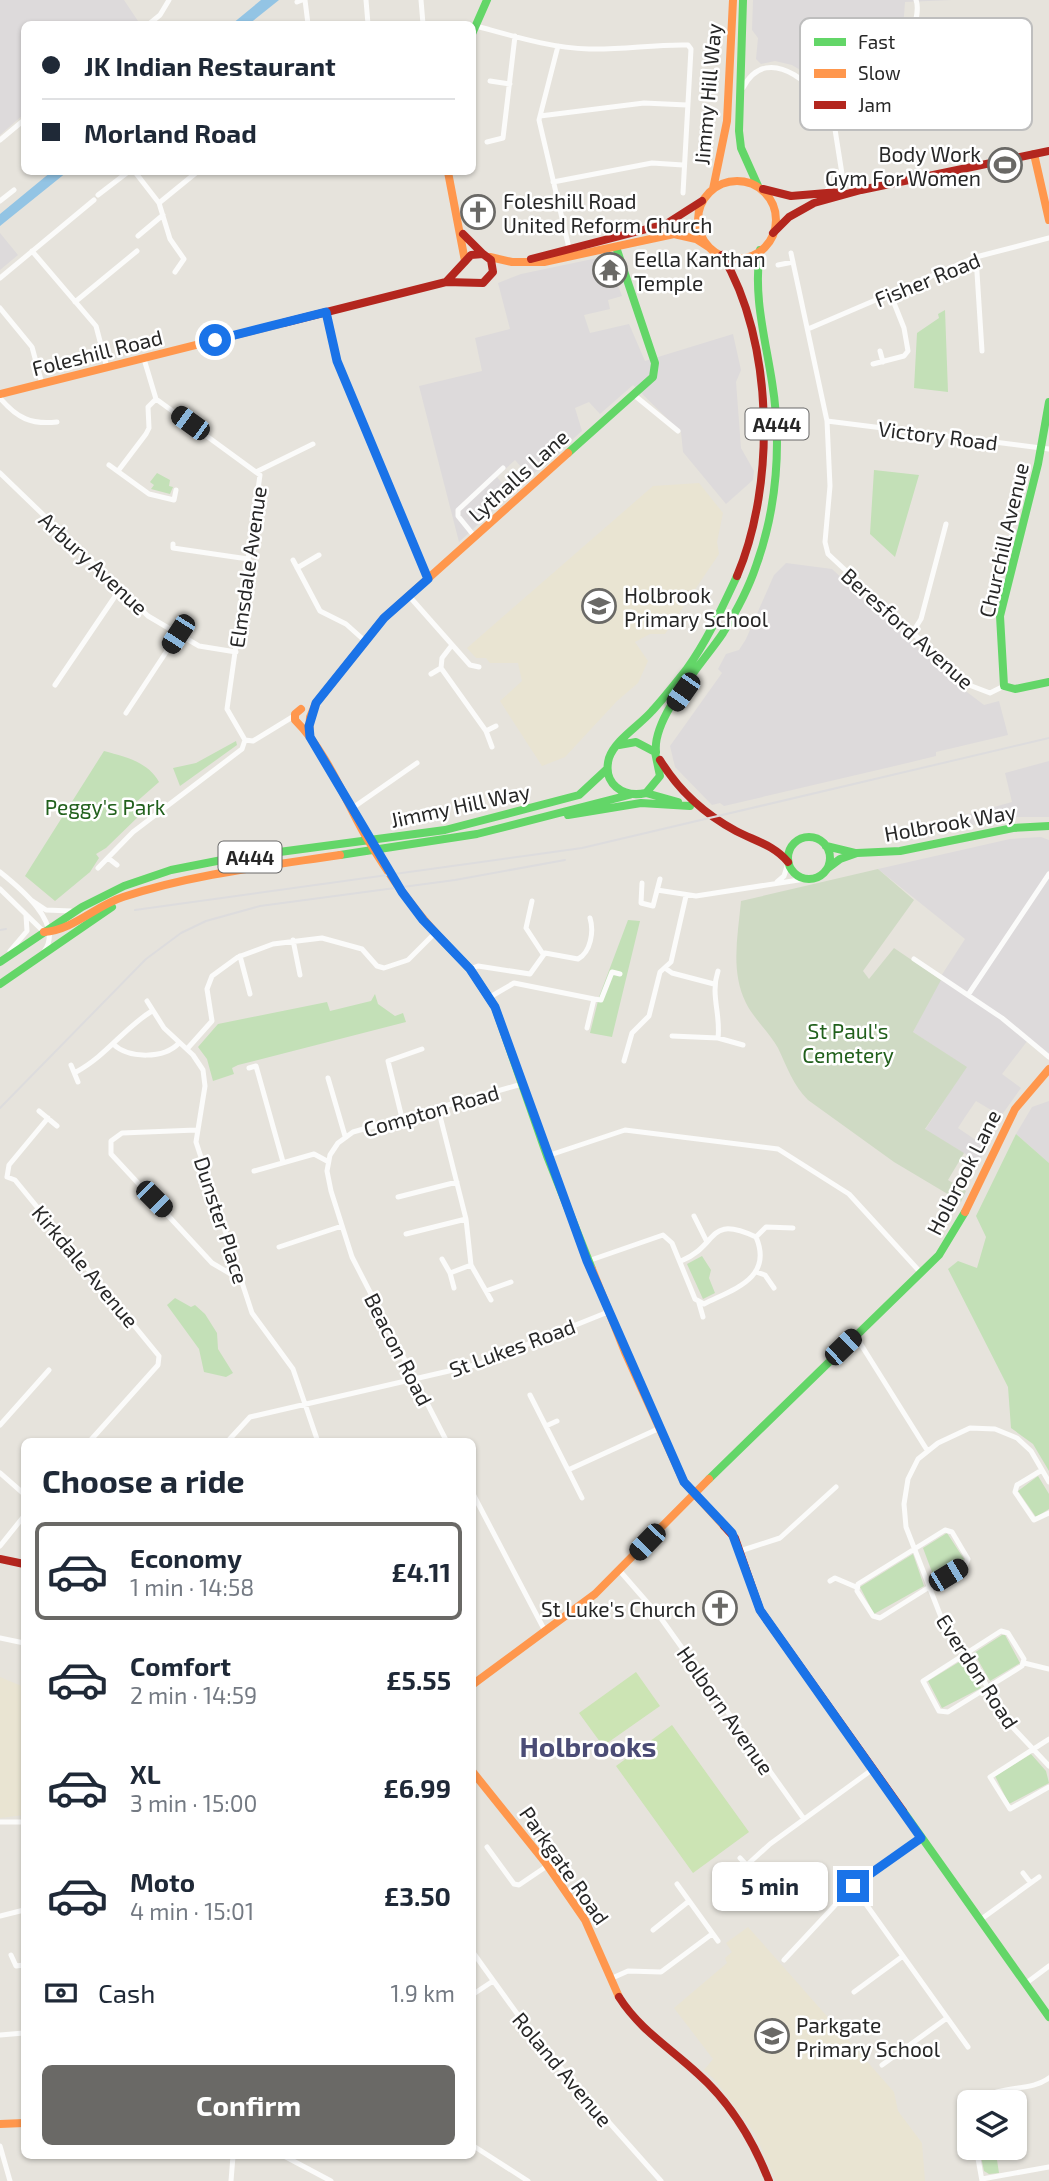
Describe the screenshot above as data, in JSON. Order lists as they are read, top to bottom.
{
  "streets": {
    "main road": [
      "Jimmy Hill Way",
      "Foleshill Road",
      "A444",
      "Lythalls Lane",
      "Churchill Avenue",
      "Holbrook Way",
      "Holbrook Lane",
      "Parkgate Road"
    ],
    "street": [
      "Fisher Road",
      "Victory Road",
      "Arbury Avenue",
      "Elmsdale Avenue",
      "Beresford Avenue",
      "Compton Road",
      "Dunster Place",
      "Kirkdale Avenue",
      "St Lukes Road",
      "Beacon Road",
      "Everdon Road",
      "Holborn Avenue",
      "Roland Avenue"
    ]
  },
  "crossings": [
    ["Jimmy Hill Way", "A444"],
    ["Fisher Road", "Beresford Avenue"],
    ["Victory Road", "Churchill Avenue"],
    ["Victory Road", "Beresford Avenue"],
    ["Lythalls Lane", "Compton Road"],
    ["Lythalls Lane", "Holbrook Lane"],
    ["Lythalls Lane", "St Lukes Road"],
    ["Churchill Avenue", "Beresford Avenue"],
    ["Arbury Avenue", "Elmsdale Avenue"],
    ["Holbrook Lane", "Holborn Avenue"],
    ["Dunster Place", "St Lukes Road"],
    ["St Lukes Road", "Beacon Road"]
  ],
  "districts": ["Holbrooks"],
  "parks": ["Peggy's Park", "St Paul's Cemetery"],
  "places": {
    "sports": ["Body Work Gym For Women"],
    "church": ["Foleshill Road United Reform Church", "St Luke's Church"],
    "temple": ["Eella Kanthan Temple"],
    "school or university": ["Holbrook Primary School", "Parkgate Primary School"]
  },
  "legend": ["Fast", "Slow", "Jam"],
  "page": {
    "banner": ["JK Indian Restaurant", "Morland Road"],
    "heading": "Choose a ride",
    "list": [
      {
        "name": "Economy",
        "note": "1 min · 14:58",
        "value": "£4.11"
      },
      {
        "name": "Comfort",
        "note": "2 min · 14:59",
        "value": "£5.55"
      },
      {
        "name": "XL",
        "note": "3 min · 15:00",
        "value": "£6.99"
      },
      {
        "name": "Moto",
        "note": "4 min · 15:01",
        "value": "£3.50"
      }
    ],
    "bubble": "5 min",
    "pay": ["Cash", "1.9 km"],
    "buttons": "Confirm"
  }
}
